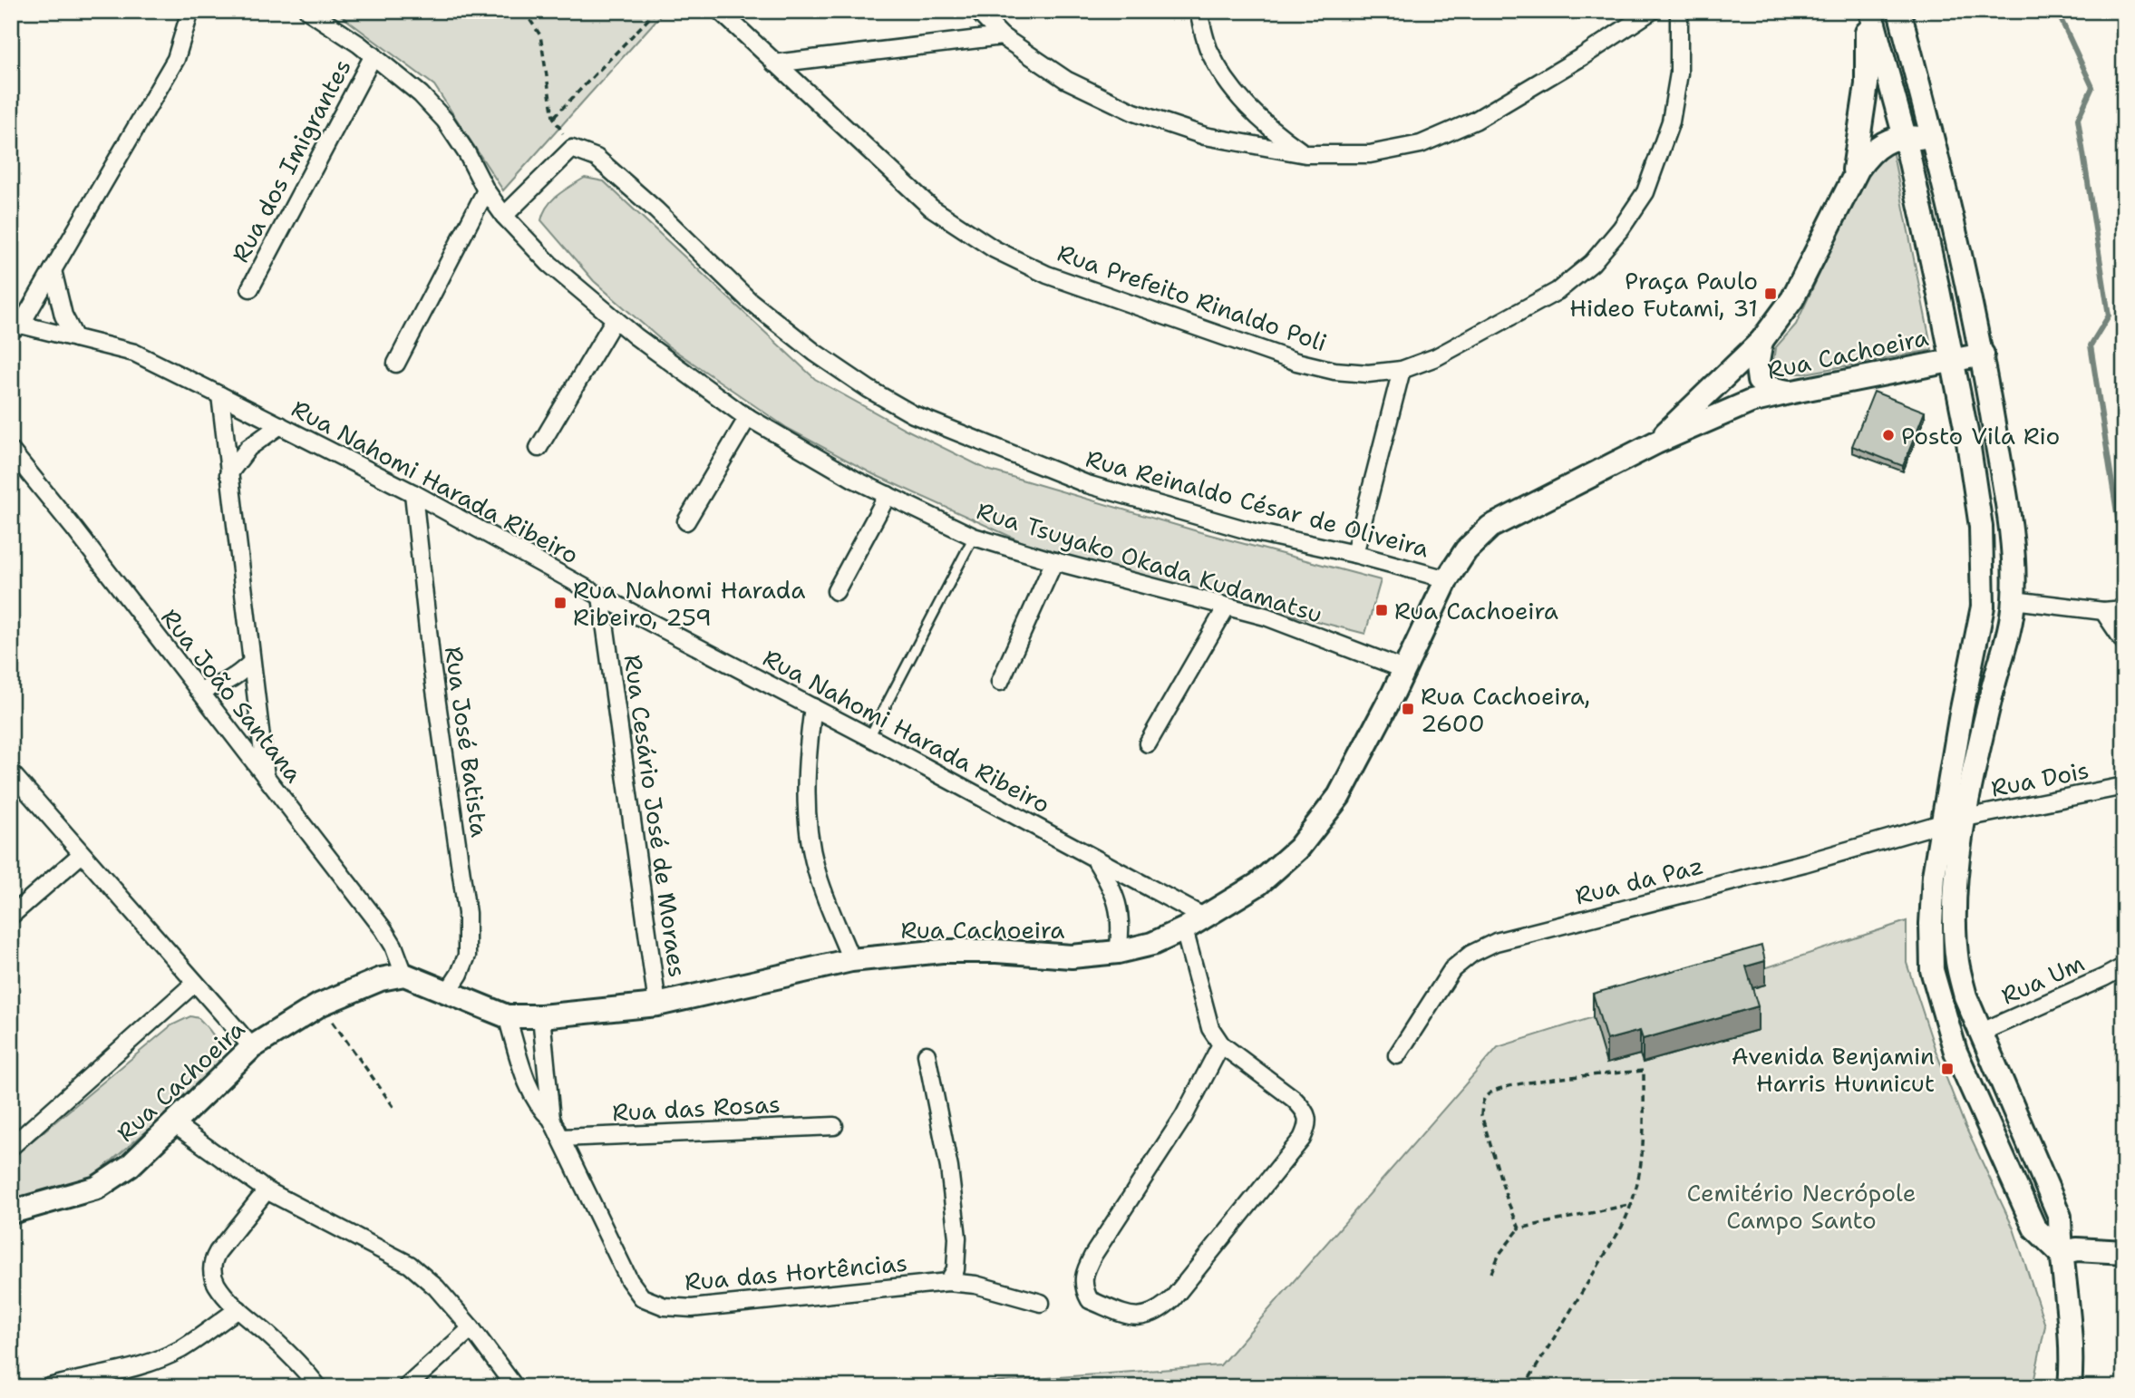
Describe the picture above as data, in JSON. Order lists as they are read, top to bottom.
{
  "streets": {
    "main road": ["Rua Cachoeira"],
    "street": [
      "Rua dos Imigrantes",
      "Rua Prefeito Rinaldo Poli",
      "Rua Nahomi Harada Ribeiro",
      "Rua Reinaldo César de Oliveira",
      "Rua Tsuyako Okada Kudamatsu",
      "Rua João Santana",
      "Rua José Batista",
      "Rua Dois",
      "Rua Cesário José de Moraes",
      "Rua da Paz",
      "Rua Um",
      "Rua das Rosas",
      "Rua das Hortências"
    ]
  },
  "crossings": [
    ["Rua dos Imigrantes", "Rua Tsuyako Okada Kudamatsu"],
    ["Rua Cachoeira", "Rua Nahomi Harada Ribeiro"],
    ["Rua Cachoeira", "Rua Reinaldo César de Oliveira"],
    ["Rua Cachoeira", "Rua Tsuyako Okada Kudamatsu"],
    ["Rua Cachoeira", "Rua João Santana"],
    ["Rua Cachoeira", "Rua José Batista"],
    ["Rua Cachoeira", "Rua Cesário José de Moraes"],
    ["Rua Cachoeira", "Rua das Hortências"],
    ["Rua Nahomi Harada Ribeiro", "Rua José Batista"],
    ["Rua Nahomi Harada Ribeiro", "Rua Cesário José de Moraes"],
    ["Rua das Rosas", "Rua das Hortências"]
  ],
  "parks": ["Cemitério Necrópole Campo Santo"],
  "places": {
    "transit": [
      "Praça Paulo Hideo Futami, 31",
      "Rua Nahomi Harada Ribeiro, 259",
      "Rua Cachoeira",
      "Rua Cachoeira, 2600",
      "Avenida Benjamin Harris Hunnicut"
    ],
    "other": ["Posto Vila Rio"]
  }
}
